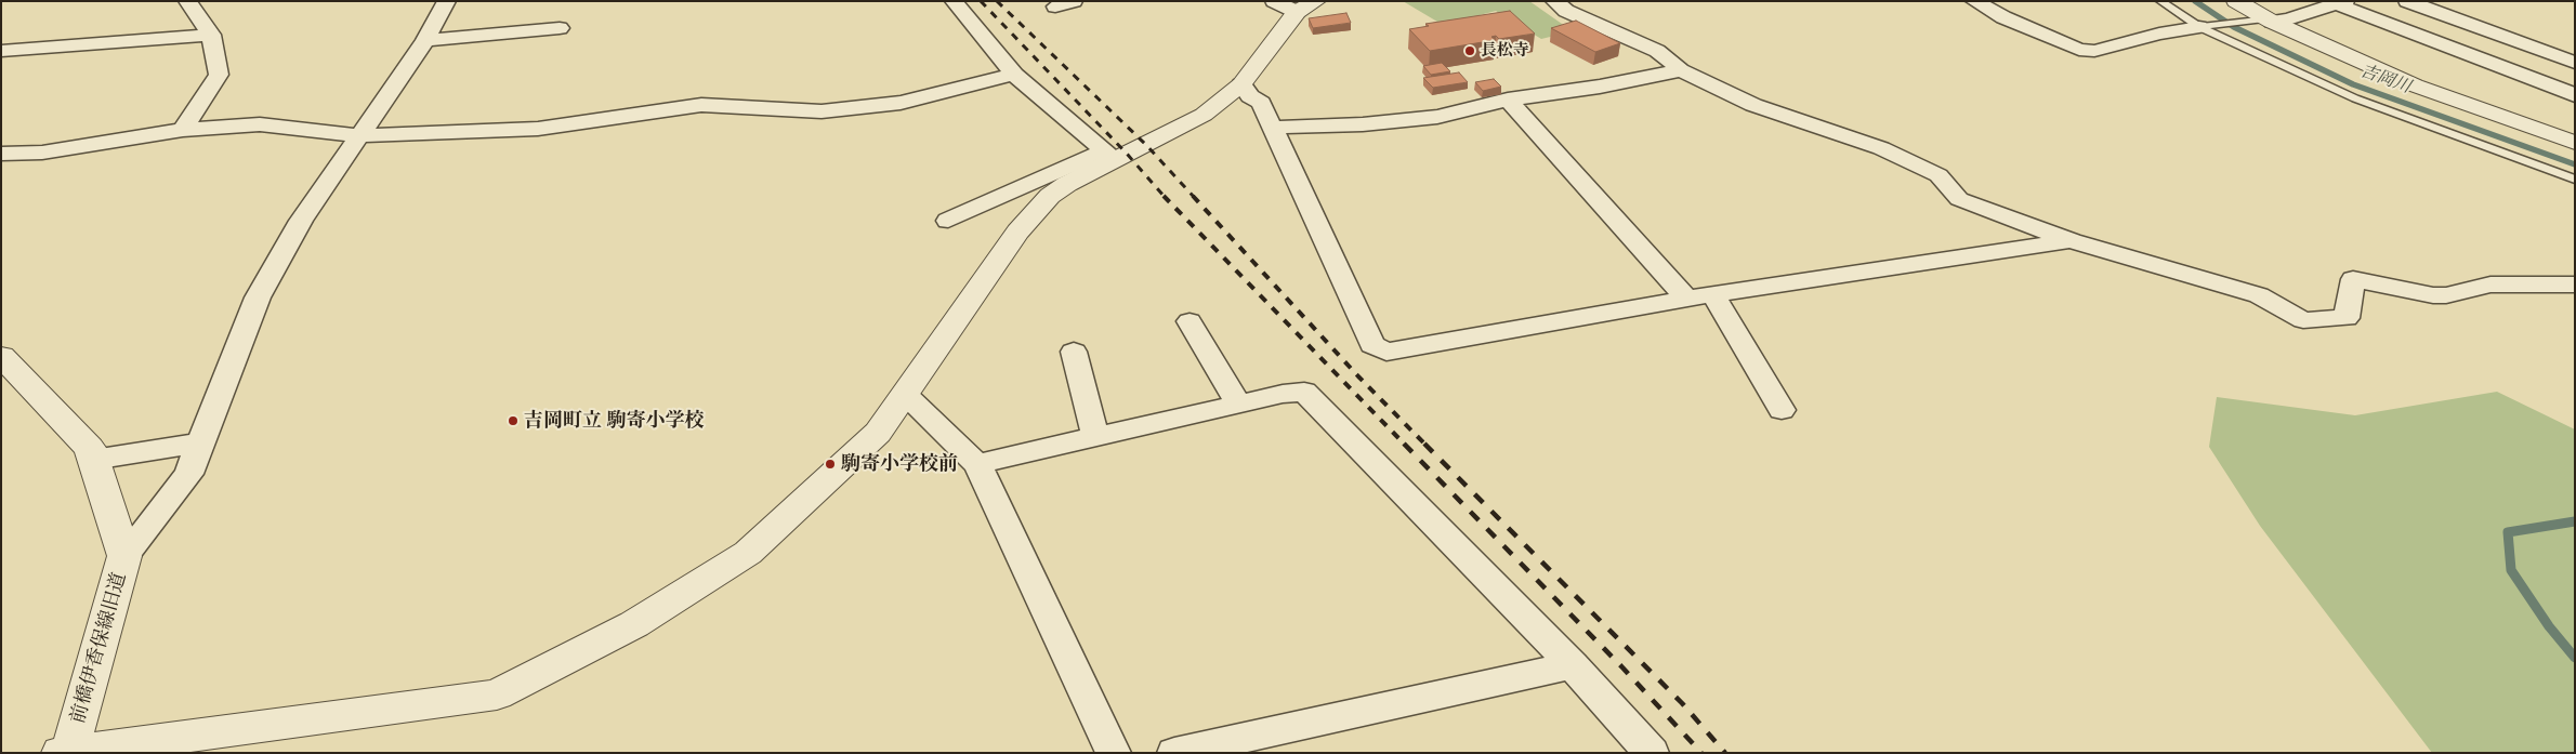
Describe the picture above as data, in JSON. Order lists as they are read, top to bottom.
{
  "streets": {
    "street": ["前橋伊香保線旧道"]
  },
  "water": ["吉岡川"],
  "places": ["長松寺", "吉岡町立 駒寄小学校", "駒寄小学校前"]
}
